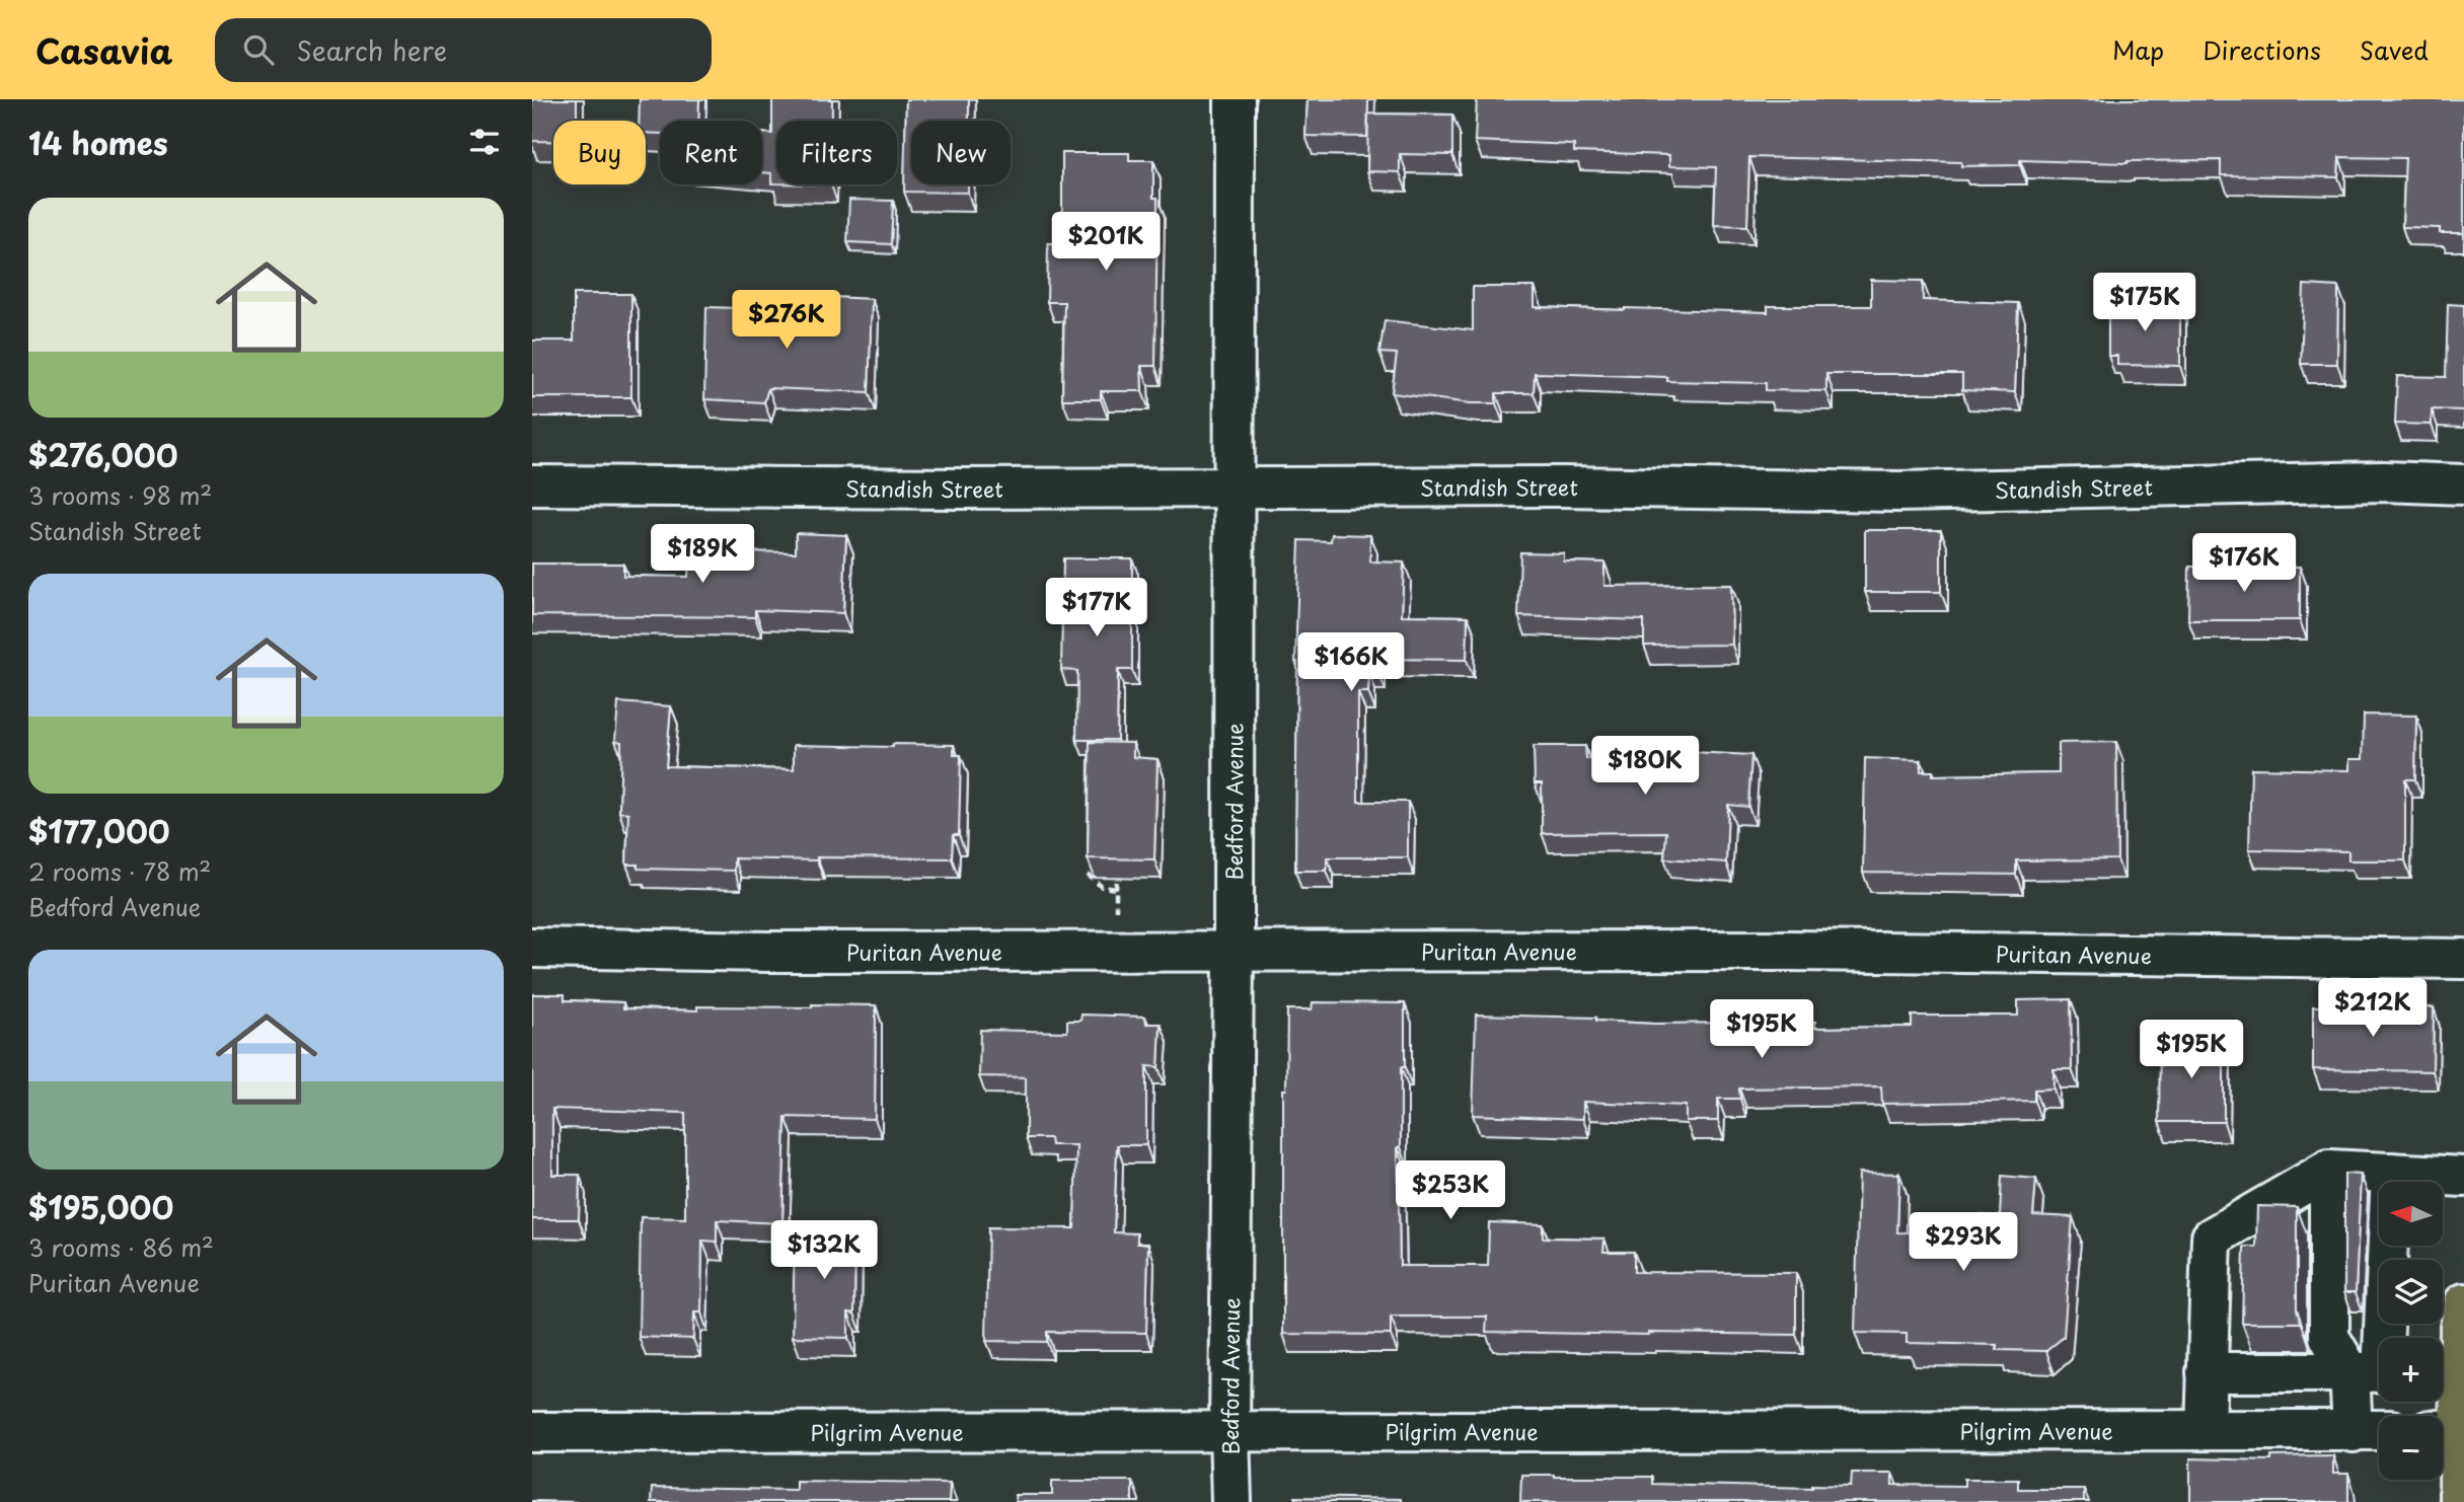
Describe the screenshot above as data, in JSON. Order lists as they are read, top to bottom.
{
  "streets": {
    "street": [
      "Standish Street",
      "Bedford Avenue",
      "Puritan Avenue",
      "Pilgrim Avenue"
    ]
  },
  "crossings": [
    ["Standish Street", "Bedford Avenue"],
    ["Bedford Avenue", "Puritan Avenue"],
    ["Bedford Avenue", "Pilgrim Avenue"]
  ],
  "north": "left",
  "page": {
    "header": "Casavia",
    "search": "Search here",
    "nav": ["Map", "Directions", "Saved"],
    "heading": "14 homes",
    "chip": [
      "Buy",
      "Rent",
      "Filters",
      "New"
    ],
    "list": [
      {
        "name": "$276,000",
        "note": "3 rooms · 98 m² · Standish Street"
      },
      {
        "name": "$177,000",
        "note": "2 rooms · 78 m² · Bedford Avenue"
      },
      {
        "name": "$195,000",
        "note": "3 rooms · 86 m² · Puritan Avenue"
      }
    ],
    "price": [
      "$201K",
      "$175K",
      "$276K",
      "$189K",
      "$176K",
      "$177K",
      "$166K",
      "$180K",
      "$212K",
      "$195K",
      "$195K",
      "$253K",
      "$293K",
      "$132K"
    ],
    "map_buttons": ["+", "−"]
  }
}
